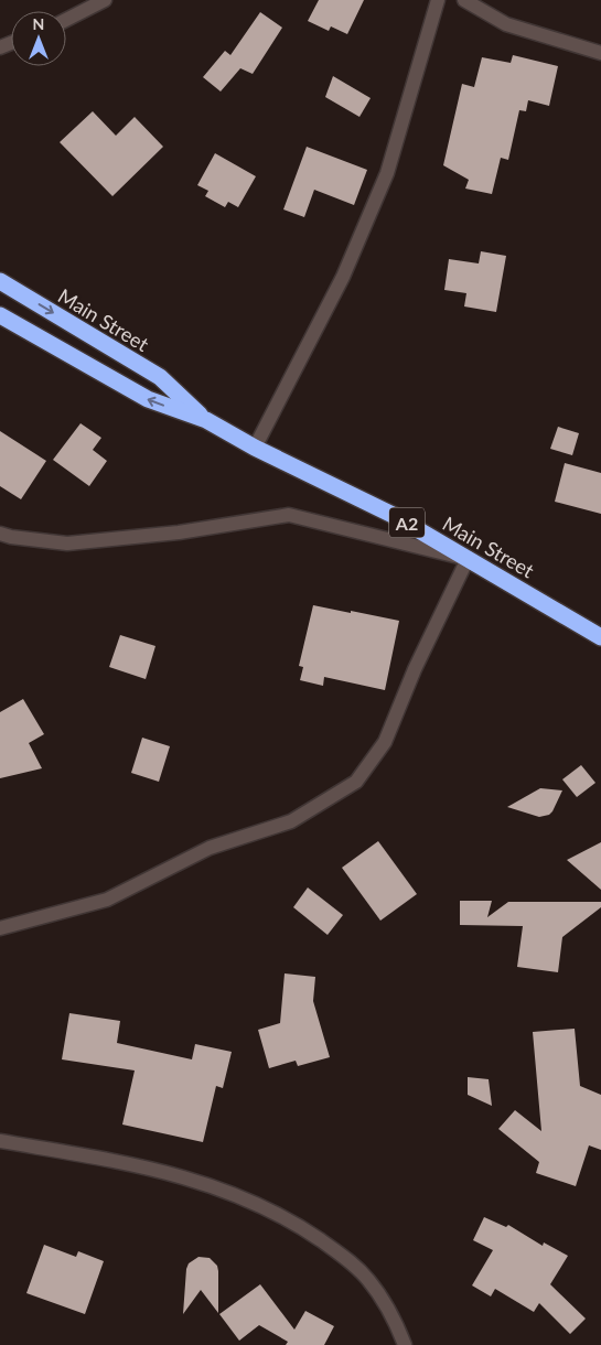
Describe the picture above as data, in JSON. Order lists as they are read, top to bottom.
{
  "streets": {
    "highway": ["Main Street", "A2"]
  },
  "north": "top"
}
